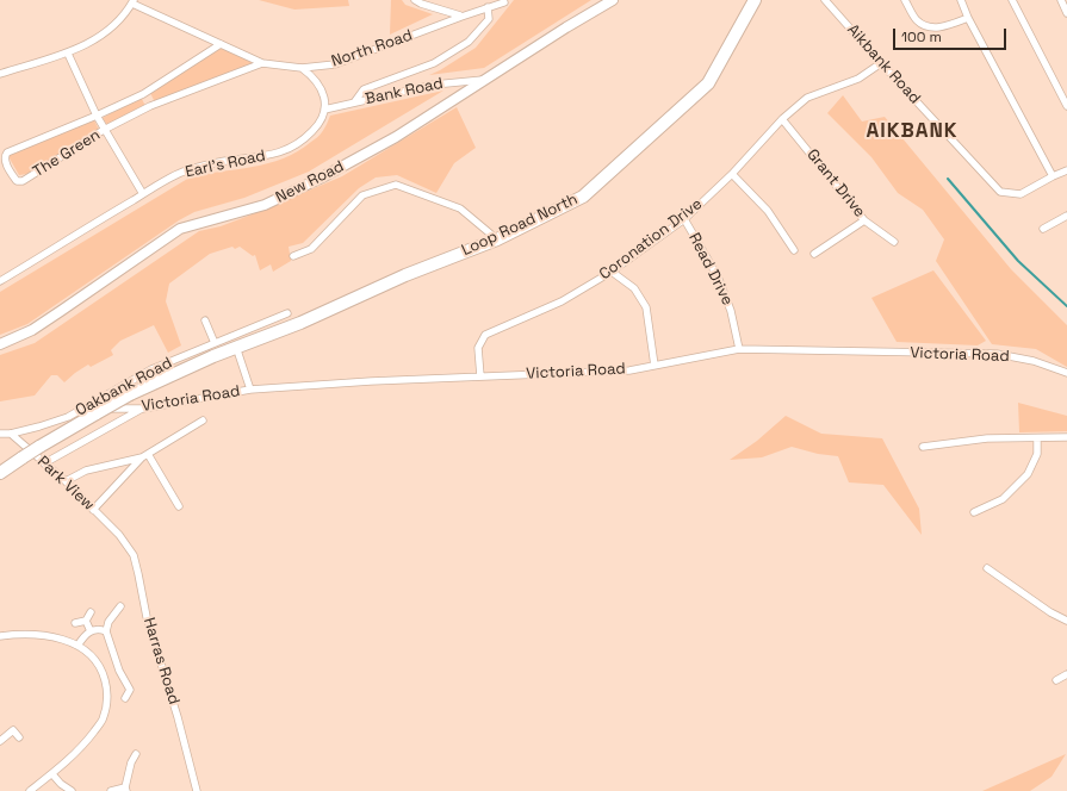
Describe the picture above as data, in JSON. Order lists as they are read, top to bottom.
{
  "streets": {
    "highway": ["Loop Road North"],
    "main road": ["New Road"],
    "street": [
      "North Road",
      "Aikbank Road",
      "Bank Road",
      "The Green",
      "Earl's Road",
      "Grant Drive",
      "Coronation Drive",
      "Read Drive",
      "Victoria Road",
      "Oakbank Road",
      "Park View",
      "Harras Road"
    ]
  },
  "crossings": [
    ["North Road", "The Green"],
    ["Aikbank Road", "Coronation Drive"],
    ["Bank Road", "Earl's Road"],
    ["Bank Road", "New Road"],
    ["Grant Drive", "Coronation Drive"],
    ["Coronation Drive", "Read Drive"],
    ["Coronation Drive", "Victoria Road"],
    ["Read Drive", "Victoria Road"],
    ["Victoria Road", "Oakbank Road"],
    ["Oakbank Road", "Park View"],
    ["Park View", "Harras Road"]
  ],
  "districts": ["AIKBANK"],
  "scale_bar": "100 m"
}
